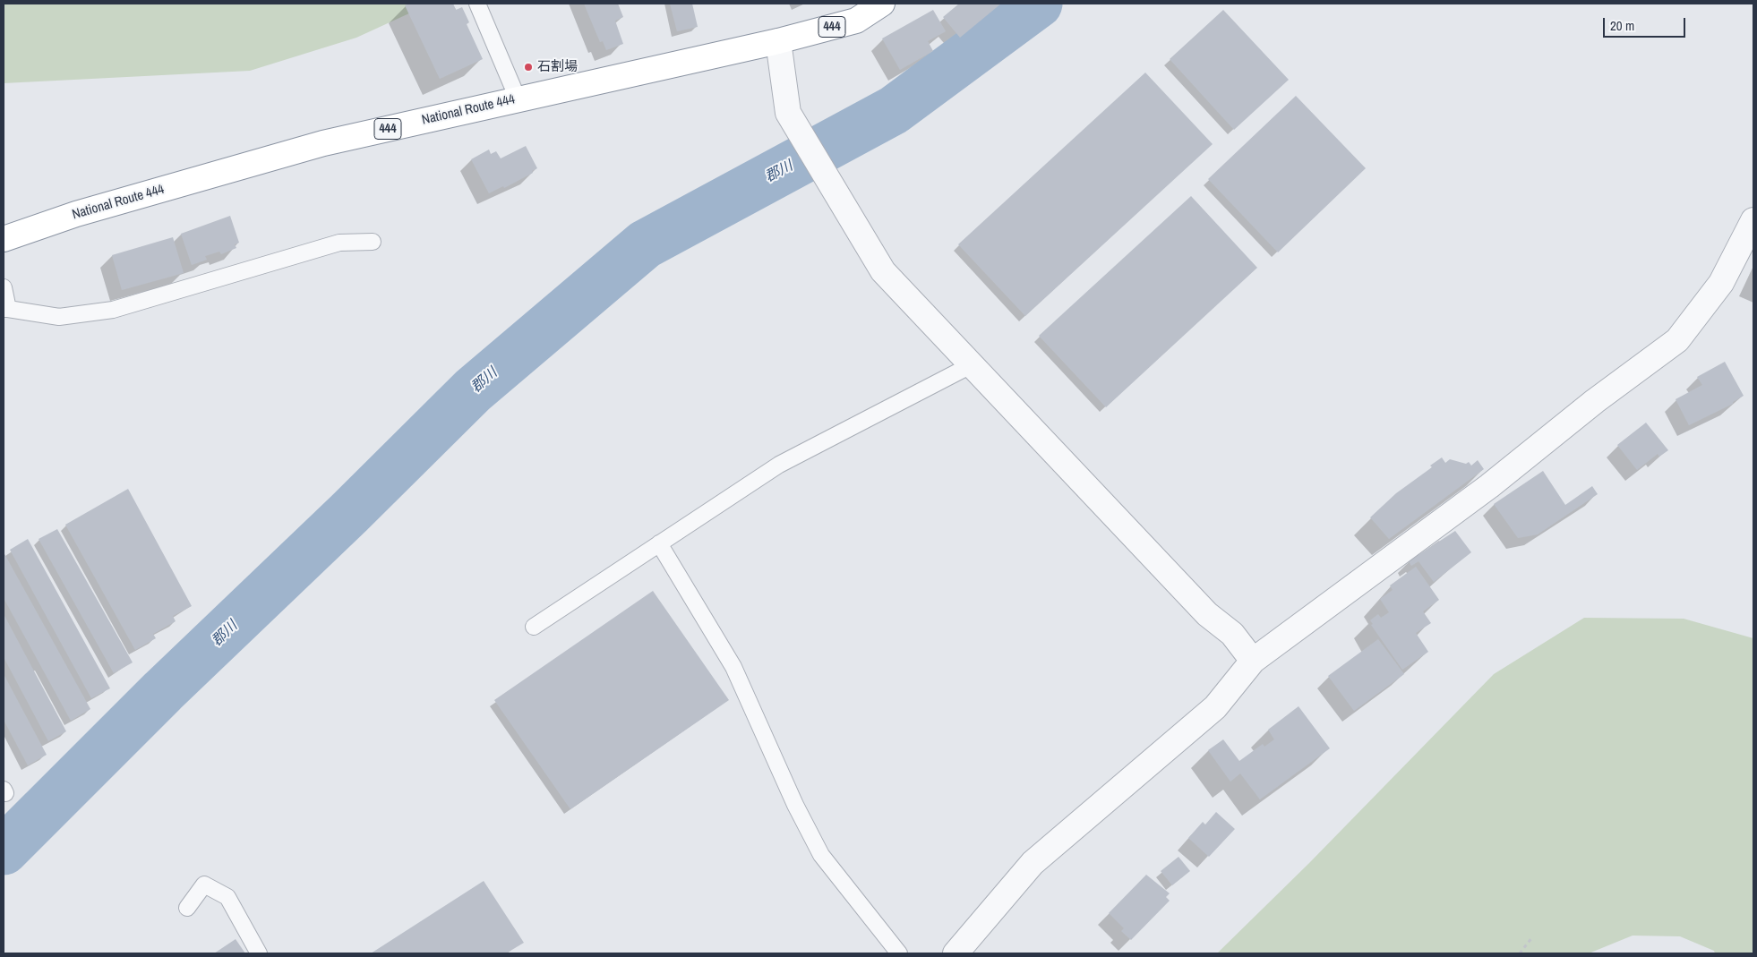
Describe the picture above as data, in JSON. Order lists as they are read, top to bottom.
{
  "streets": {
    "highway": ["444", "National Route 444"]
  },
  "water": ["郡川"],
  "places": ["石割場"],
  "scale_bar": "20 m"
}
